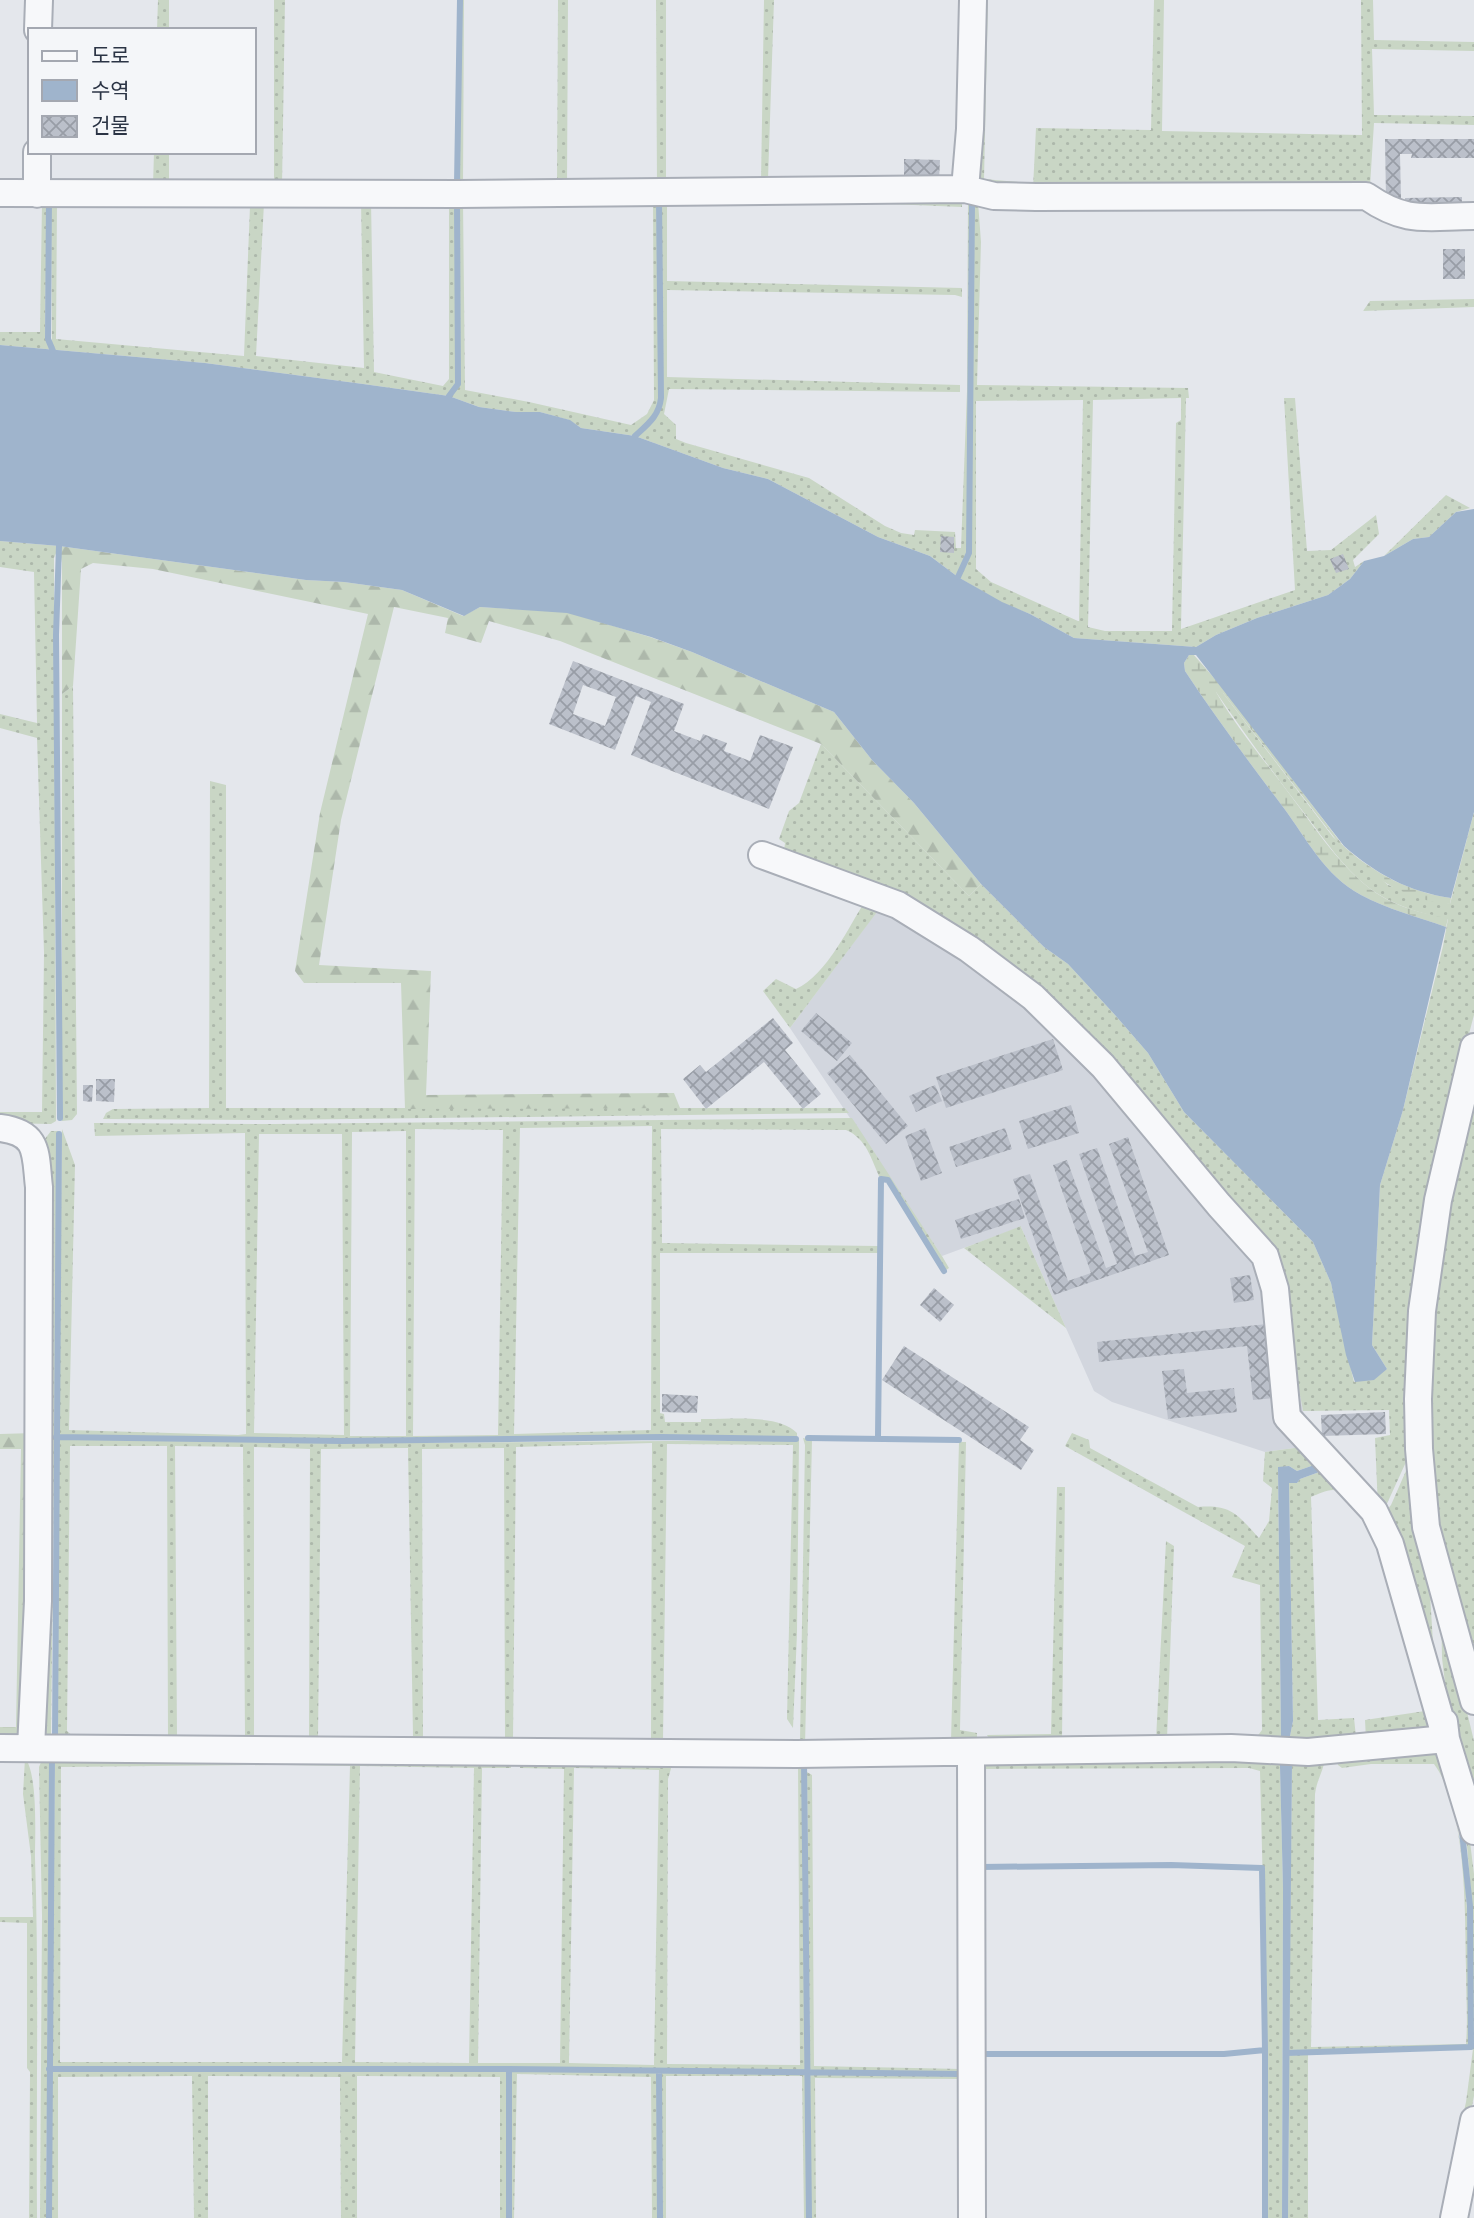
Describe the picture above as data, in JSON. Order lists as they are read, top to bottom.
{
  "legend": ["도로", "수역", "건물"]
}
